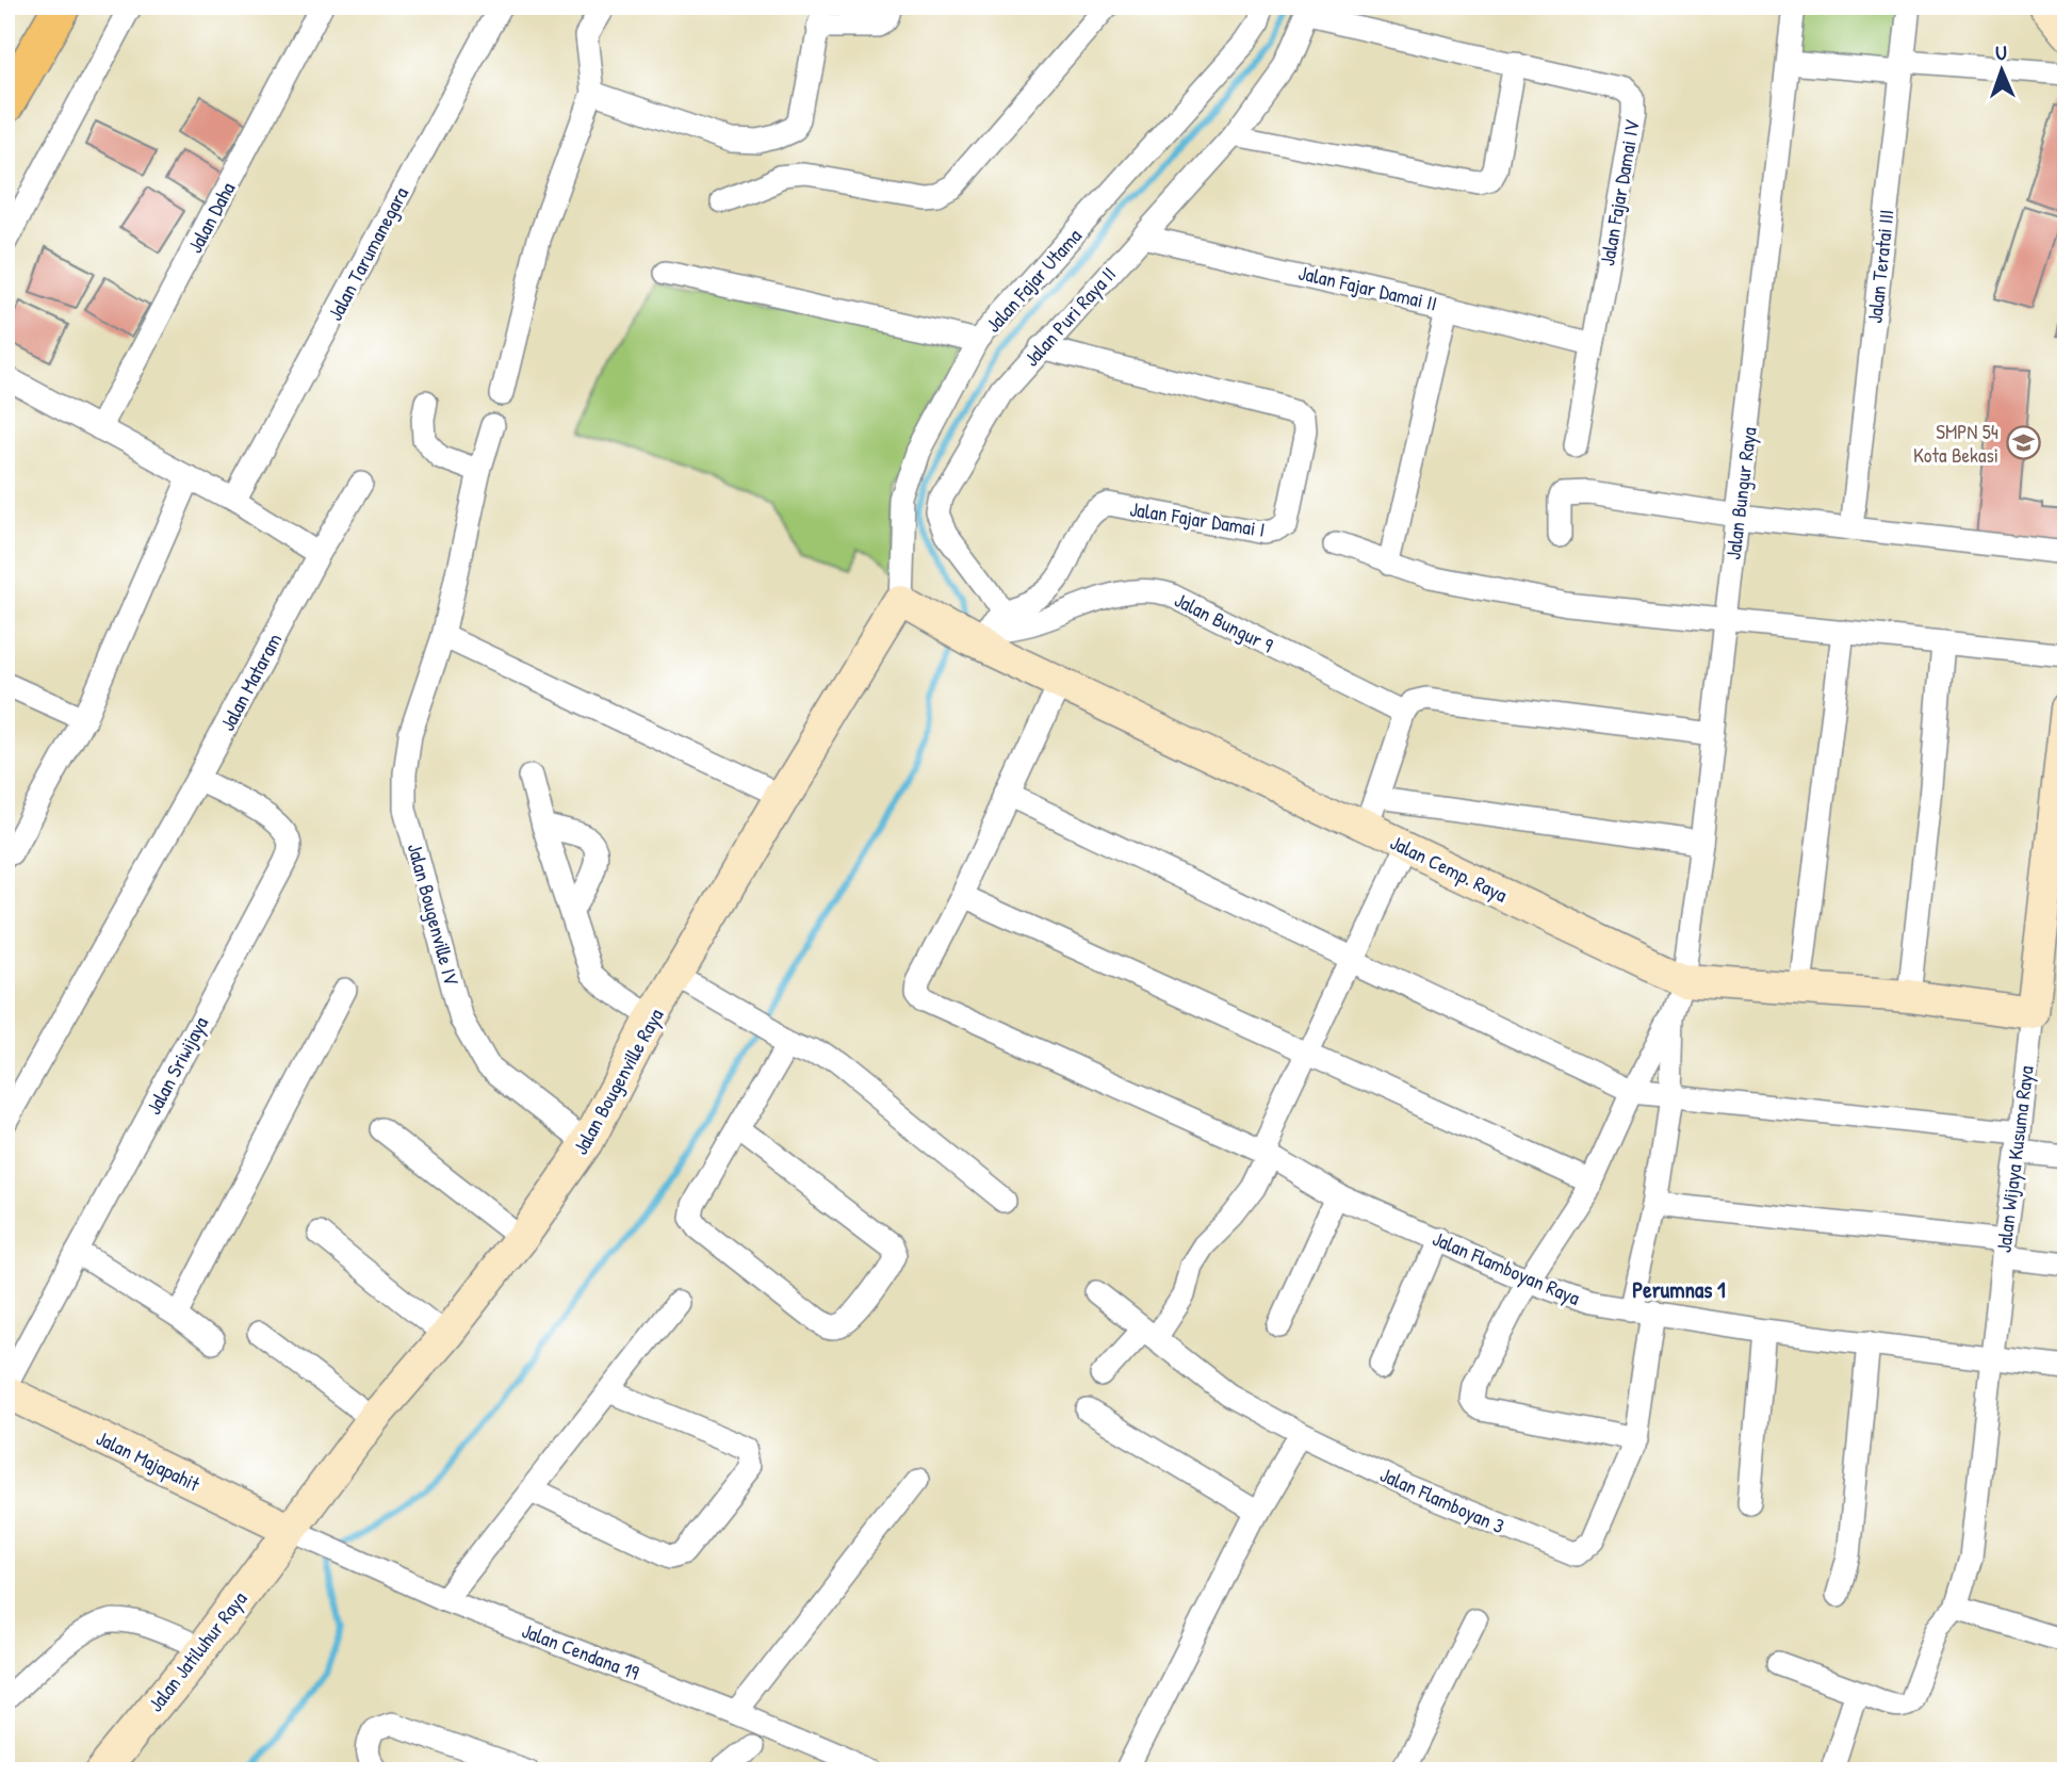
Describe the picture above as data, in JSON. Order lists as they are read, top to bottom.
{
  "streets": {
    "street": [
      "Jalan Fajar Damai IV",
      "Jalan Daha",
      "Jalan Tarumanegara",
      "Jalan Teratai III",
      "Jalan Fajar Utama",
      "Jalan Fajar Damai II",
      "Jalan Puri Raya II",
      "Jalan Bungur Raya",
      "Jalan Fajar Damai I",
      "Jalan Bungur 9",
      "Jalan Mataram",
      "Jalan Cemp. Raya",
      "Jalan Bougenville IV",
      "Jalan Sriwijaya",
      "Jalan Bougenville Raya",
      "Jalan Wijaya Kusuma Raya",
      "Jalan Flamboyan Raya",
      "Jalan Majapahit",
      "Jalan Flamboyan 3",
      "Jalan Jatiluhur Raya",
      "Jalan Cendana 19"
    ]
  },
  "crossings": [
    ["Jalan Fajar Damai IV", "Jalan Fajar Damai II"],
    ["Jalan Fajar Damai IV", "Jalan Puri Raya II"],
    ["Jalan Fajar Utama", "Jalan Cemp. Raya"],
    ["Jalan Fajar Utama", "Jalan Bougenville Raya"],
    ["Jalan Fajar Damai II", "Jalan Puri Raya II"],
    ["Jalan Puri Raya II", "Jalan Fajar Damai I"],
    ["Jalan Puri Raya II", "Jalan Bungur 9"],
    ["Jalan Puri Raya II", "Jalan Cemp. Raya"],
    ["Jalan Bungur Raya", "Jalan Cemp. Raya"],
    ["Jalan Bungur Raya", "Jalan Flamboyan 3"],
    ["Jalan Fajar Damai I", "Jalan Bungur 9"],
    ["Jalan Fajar Damai I", "Jalan Cemp. Raya"],
    ["Jalan Bungur 9", "Jalan Cemp. Raya"],
    ["Jalan Mataram", "Jalan Sriwijaya"],
    ["Jalan Cemp. Raya", "Jalan Bougenville Raya"],
    ["Jalan Cemp. Raya", "Jalan Wijaya Kusuma Raya"],
    ["Jalan Bougenville IV", "Jalan Bougenville Raya"],
    ["Jalan Sriwijaya", "Jalan Majapahit"],
    ["Jalan Bougenville Raya", "Jalan Majapahit"],
    ["Jalan Bougenville Raya", "Jalan Jatiluhur Raya"],
    ["Jalan Bougenville Raya", "Jalan Cendana 19"],
    ["Jalan Wijaya Kusuma Raya", "Jalan Flamboyan Raya"],
    ["Jalan Flamboyan Raya", "Jalan Flamboyan 3"],
    ["Jalan Majapahit", "Jalan Jatiluhur Raya"],
    ["Jalan Majapahit", "Jalan Cendana 19"],
    ["Jalan Jatiluhur Raya", "Jalan Cendana 19"]
  ],
  "districts": ["Perumnas 1"],
  "places": {
    "school or university": ["SMPN 54 Kota Bekasi"]
  },
  "north": "top"
}
